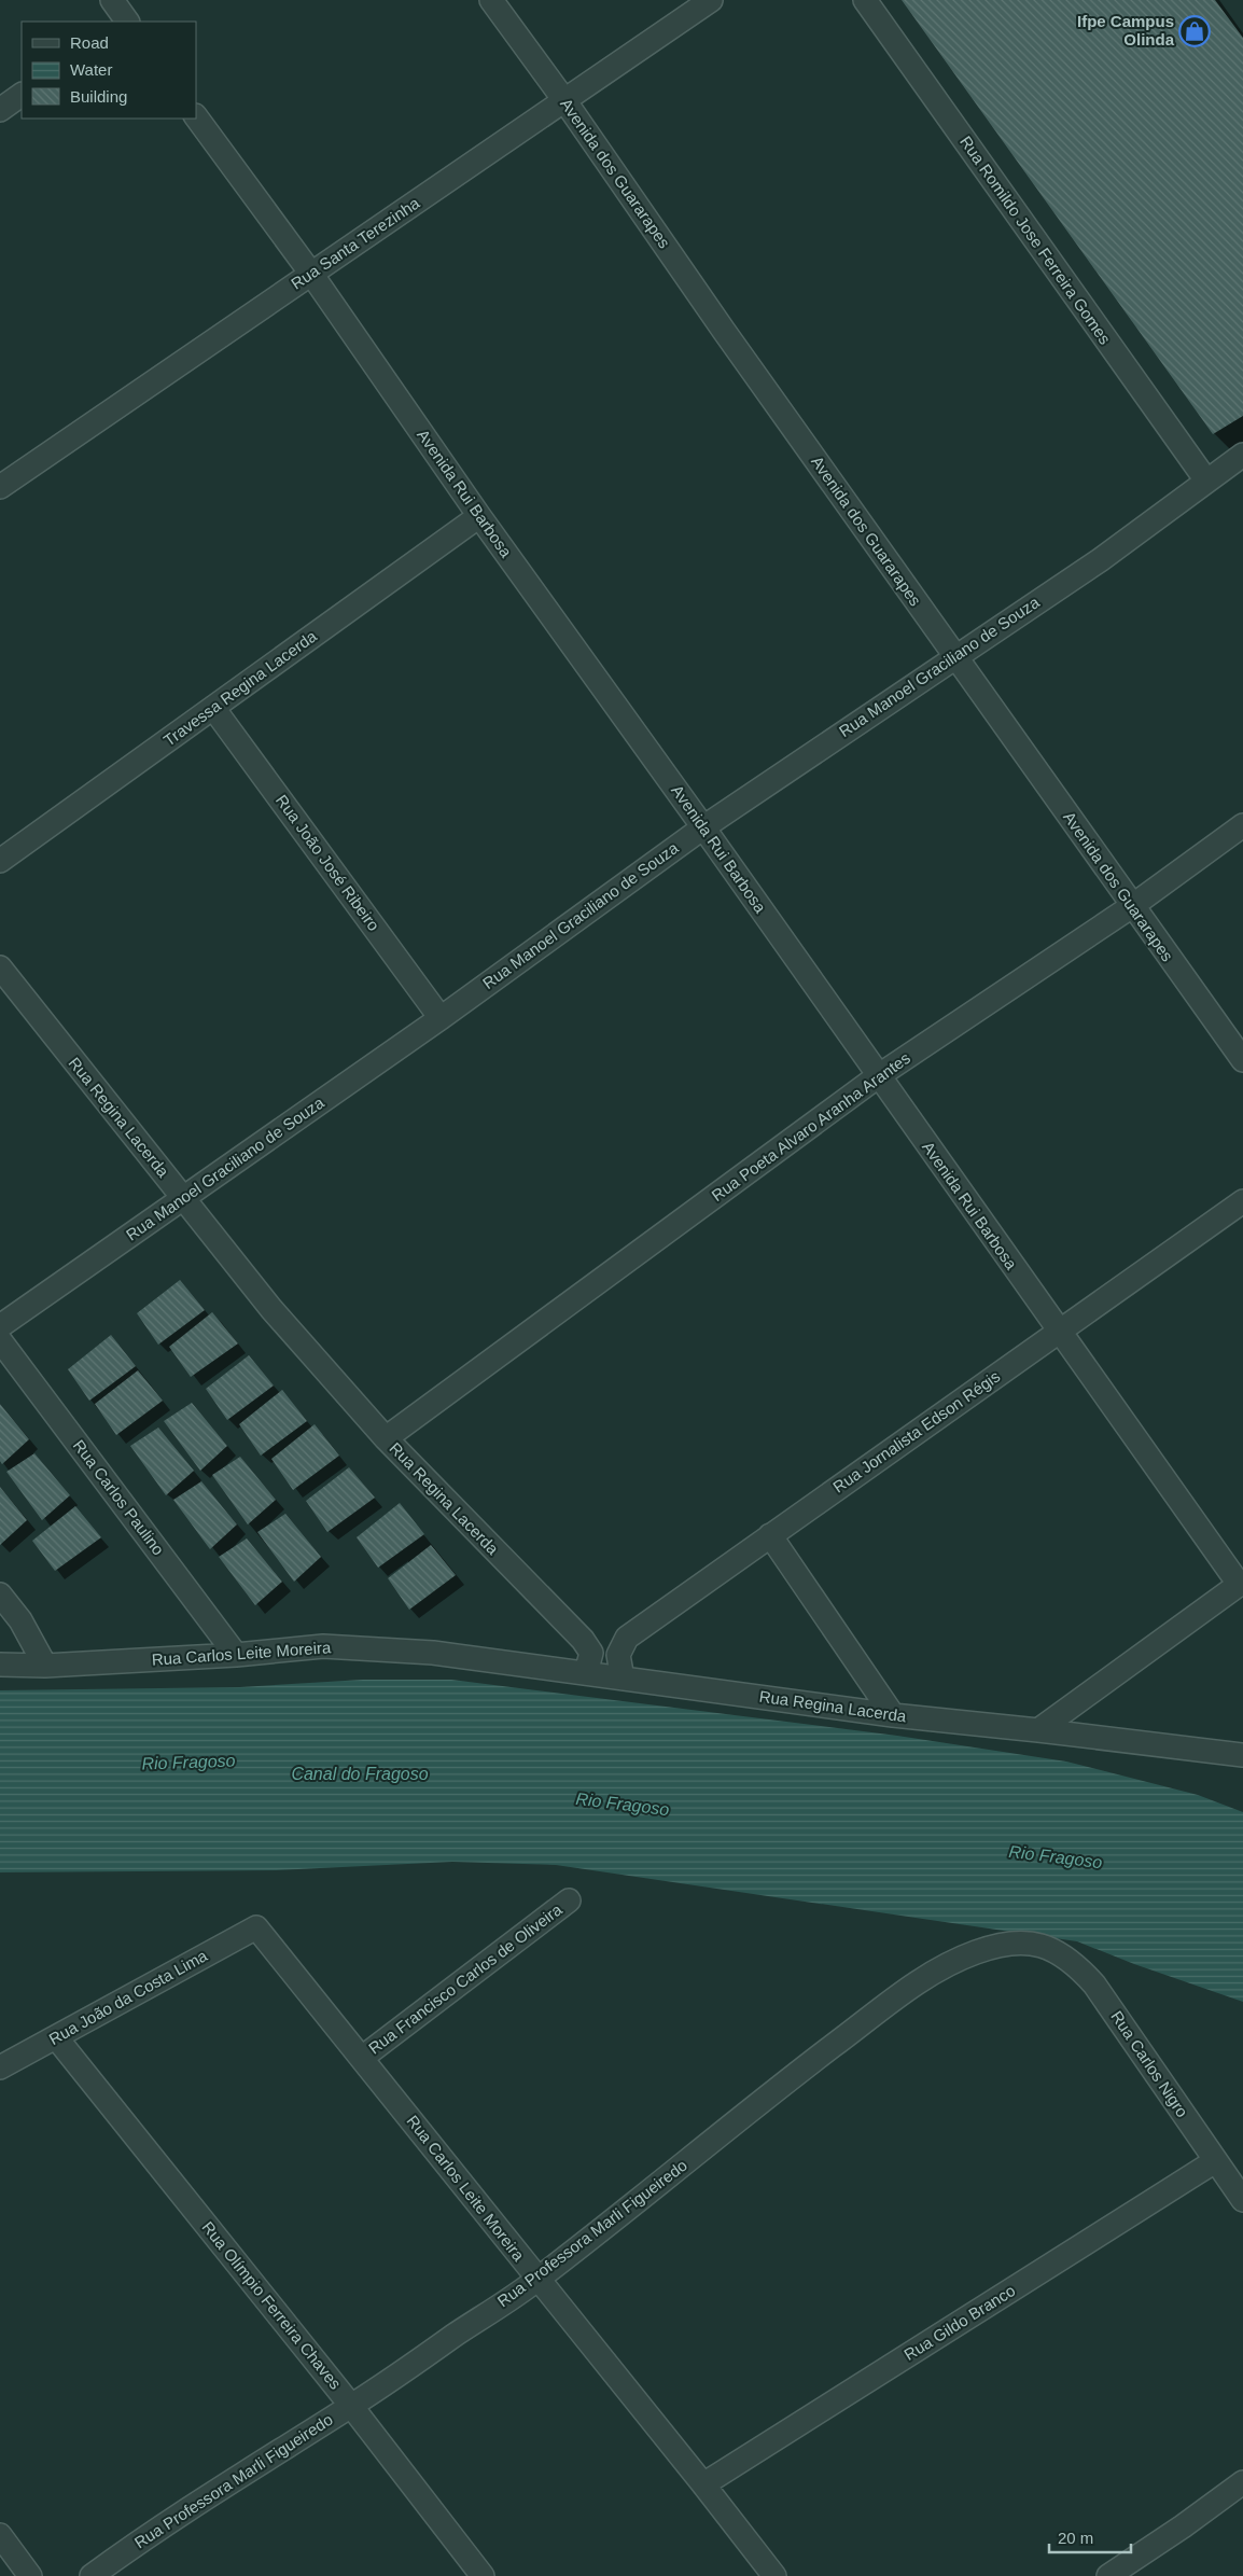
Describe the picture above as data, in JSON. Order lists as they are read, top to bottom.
{
  "streets": {
    "street": [
      "Avenida dos Guararapes",
      "Rua Romildo Jose Ferreira Gomes",
      "Rua Santa Terezinha",
      "Avenida Rui Barbosa",
      "Rua Manoel Graciliano de Souza",
      "Travessa Regina Lacerda",
      "Rua João José Ribeiro",
      "Rua Regina Lacerda",
      "Rua Poeta Alvaro Aranha Arantes",
      "Rua Jornalista Edson Régis",
      "Rua Carlos Paulino",
      "Rua Carlos Leite Moreira",
      "Rua Francisco Carlos de Oliveira",
      "Rua João da Costa Lima",
      "Rua Carlos Nigro",
      "Rua Professora Marli Figueiredo",
      "Rua Olímpio Ferreira Chaves",
      "Rua Gildo Branco"
    ]
  },
  "crossings": [
    ["Avenida dos Guararapes", "Rua Santa Terezinha"],
    ["Avenida dos Guararapes", "Rua Manoel Graciliano de Souza"],
    ["Avenida dos Guararapes", "Rua Poeta Alvaro Aranha Arantes"],
    ["Rua Romildo Jose Ferreira Gomes", "Rua Manoel Graciliano de Souza"],
    ["Rua Santa Terezinha", "Avenida Rui Barbosa"],
    ["Avenida Rui Barbosa", "Rua Manoel Graciliano de Souza"],
    ["Avenida Rui Barbosa", "Travessa Regina Lacerda"],
    ["Avenida Rui Barbosa", "Rua Poeta Alvaro Aranha Arantes"],
    ["Avenida Rui Barbosa", "Rua Jornalista Edson Régis"],
    ["Rua Manoel Graciliano de Souza", "Rua João José Ribeiro"],
    ["Rua Manoel Graciliano de Souza", "Rua Regina Lacerda"],
    ["Travessa Regina Lacerda", "Rua João José Ribeiro"],
    ["Rua Regina Lacerda", "Rua Poeta Alvaro Aranha Arantes"],
    ["Rua Regina Lacerda", "Rua Jornalista Edson Régis"],
    ["Rua Regina Lacerda", "Rua Carlos Leite Moreira"],
    ["Rua Carlos Paulino", "Rua Carlos Leite Moreira"],
    ["Rua Carlos Leite Moreira", "Rua Francisco Carlos de Oliveira"],
    ["Rua Carlos Leite Moreira", "Rua João da Costa Lima"],
    ["Rua Carlos Leite Moreira", "Rua Professora Marli Figueiredo"],
    ["Rua Carlos Leite Moreira", "Rua Gildo Branco"],
    ["Rua João da Costa Lima", "Rua Olímpio Ferreira Chaves"],
    ["Rua Carlos Nigro", "Rua Professora Marli Figueiredo"],
    ["Rua Carlos Nigro", "Rua Gildo Branco"],
    ["Rua Professora Marli Figueiredo", "Rua Olímpio Ferreira Chaves"]
  ],
  "water": ["Rio Fragoso", "Canal do Fragoso"],
  "places": {
    "shop": ["Ifpe Campus Olinda"]
  },
  "legend": ["Road", "Water", "Building"],
  "scale_bar": "20 m"
}
